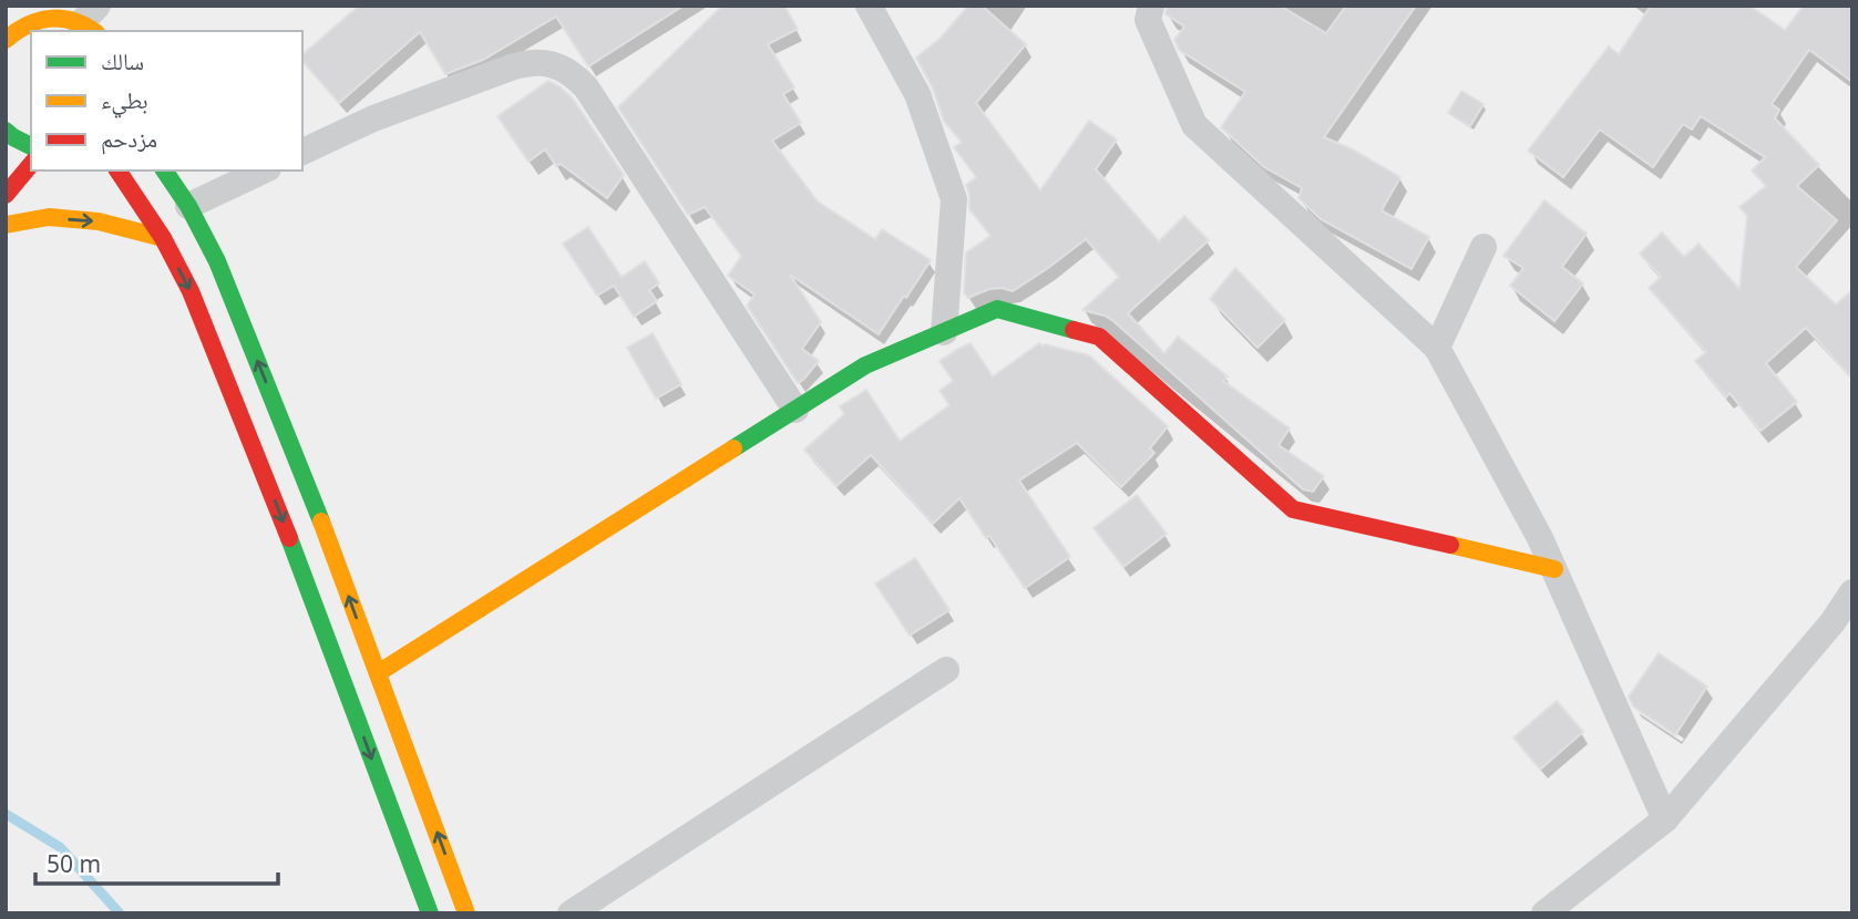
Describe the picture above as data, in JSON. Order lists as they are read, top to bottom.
{
  "legend": ["سالك", "بطيء", "مزدحم"],
  "scale_bar": "50 m"
}
